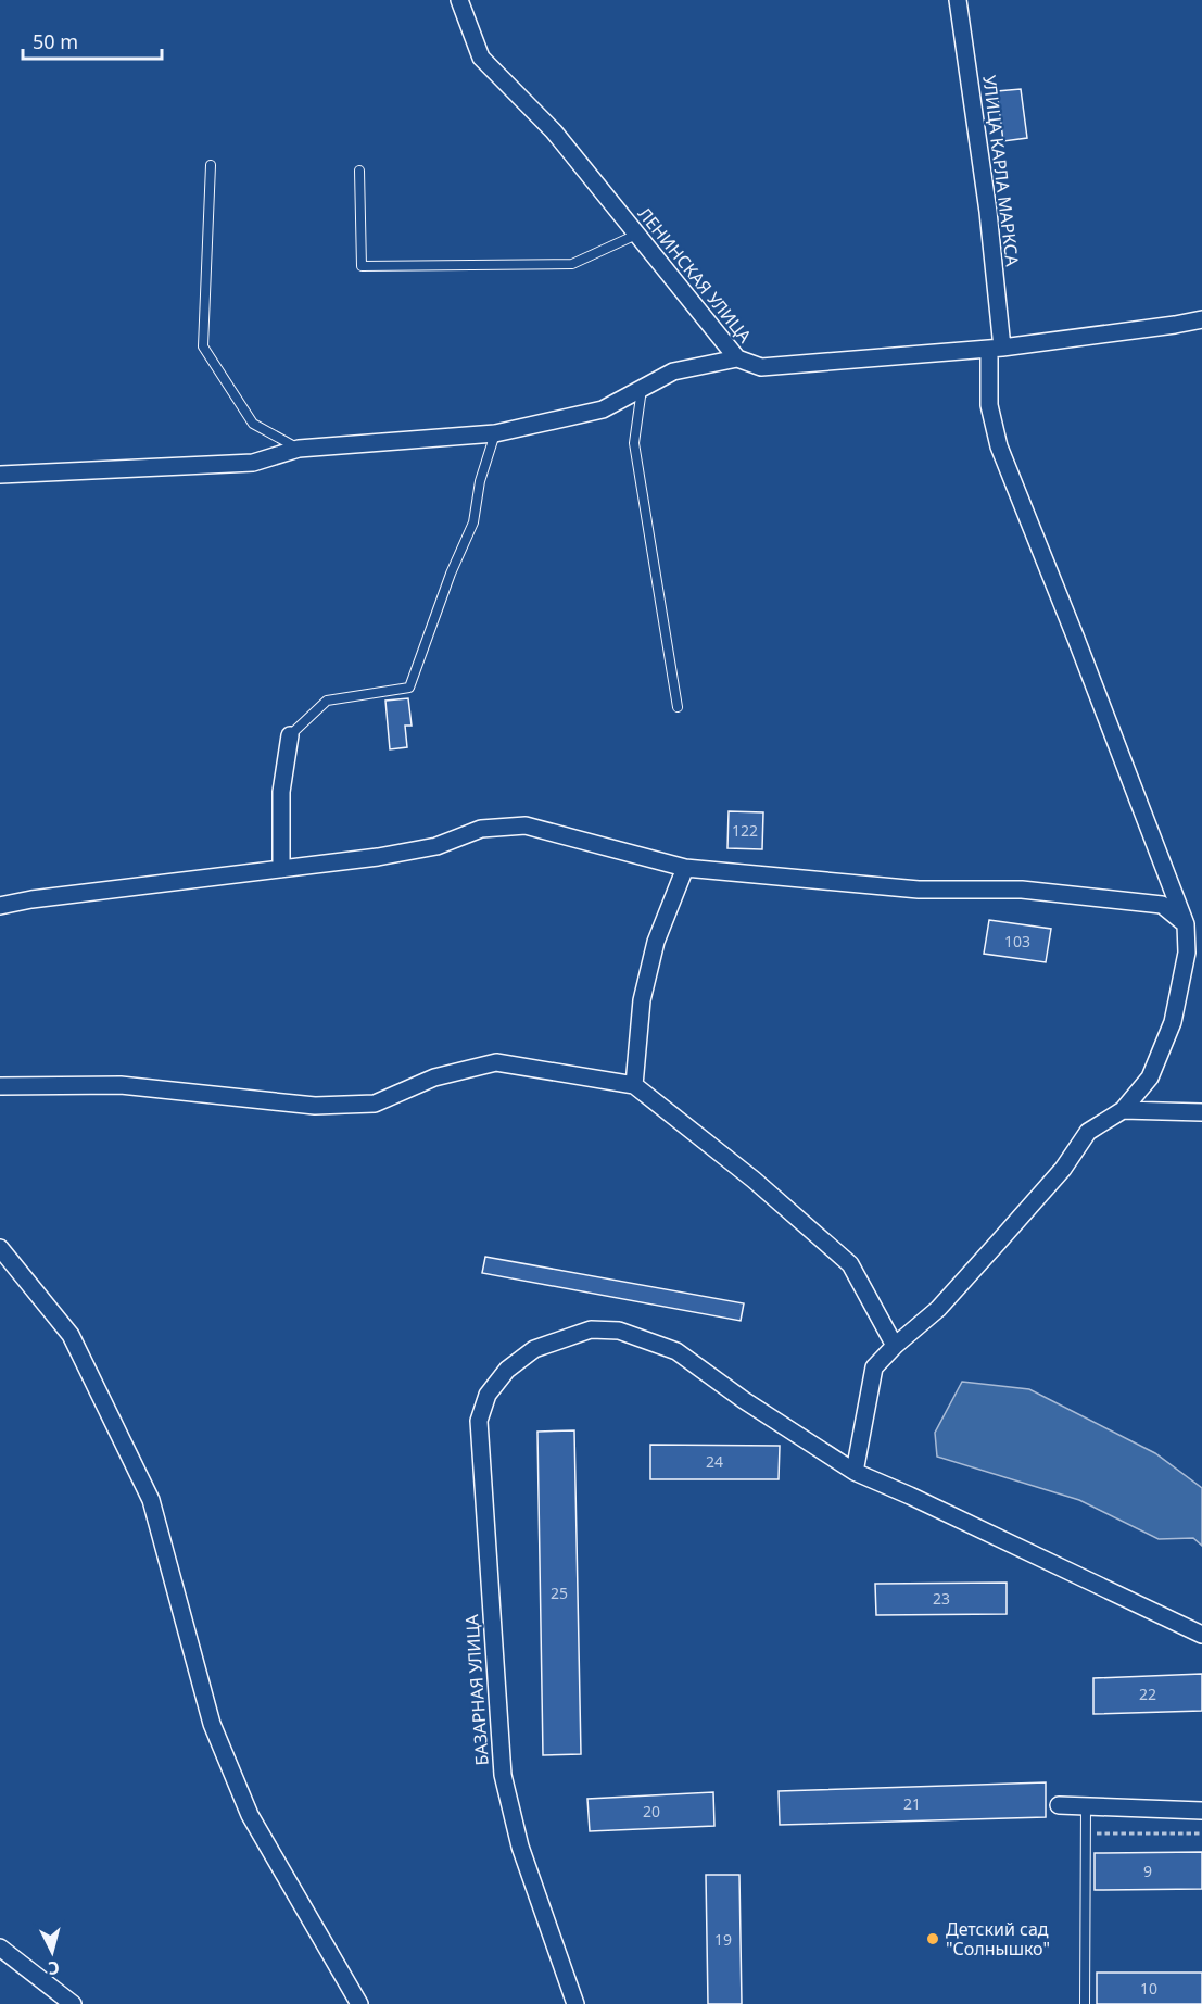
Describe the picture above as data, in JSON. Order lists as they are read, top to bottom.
{
  "streets": {
    "street": ["УЛИЦА КАРЛА МАРКСА", "ЛЕНИНСКАЯ УЛИЦА", "БАЗАРНАЯ УЛИЦА"]
  },
  "crossings": [
    ["УЛИЦА КАРЛА МАРКСА", "ЛЕНИНСКАЯ УЛИЦА"]
  ],
  "places": ["Детский сад \"Солнышко\""],
  "house_numbers": [
    "122",
    "103",
    "24",
    "25",
    "23",
    "22",
    "21",
    "20",
    "9",
    "19",
    "10"
  ],
  "scale_bar": "50 m",
  "north": "bottom"
}
